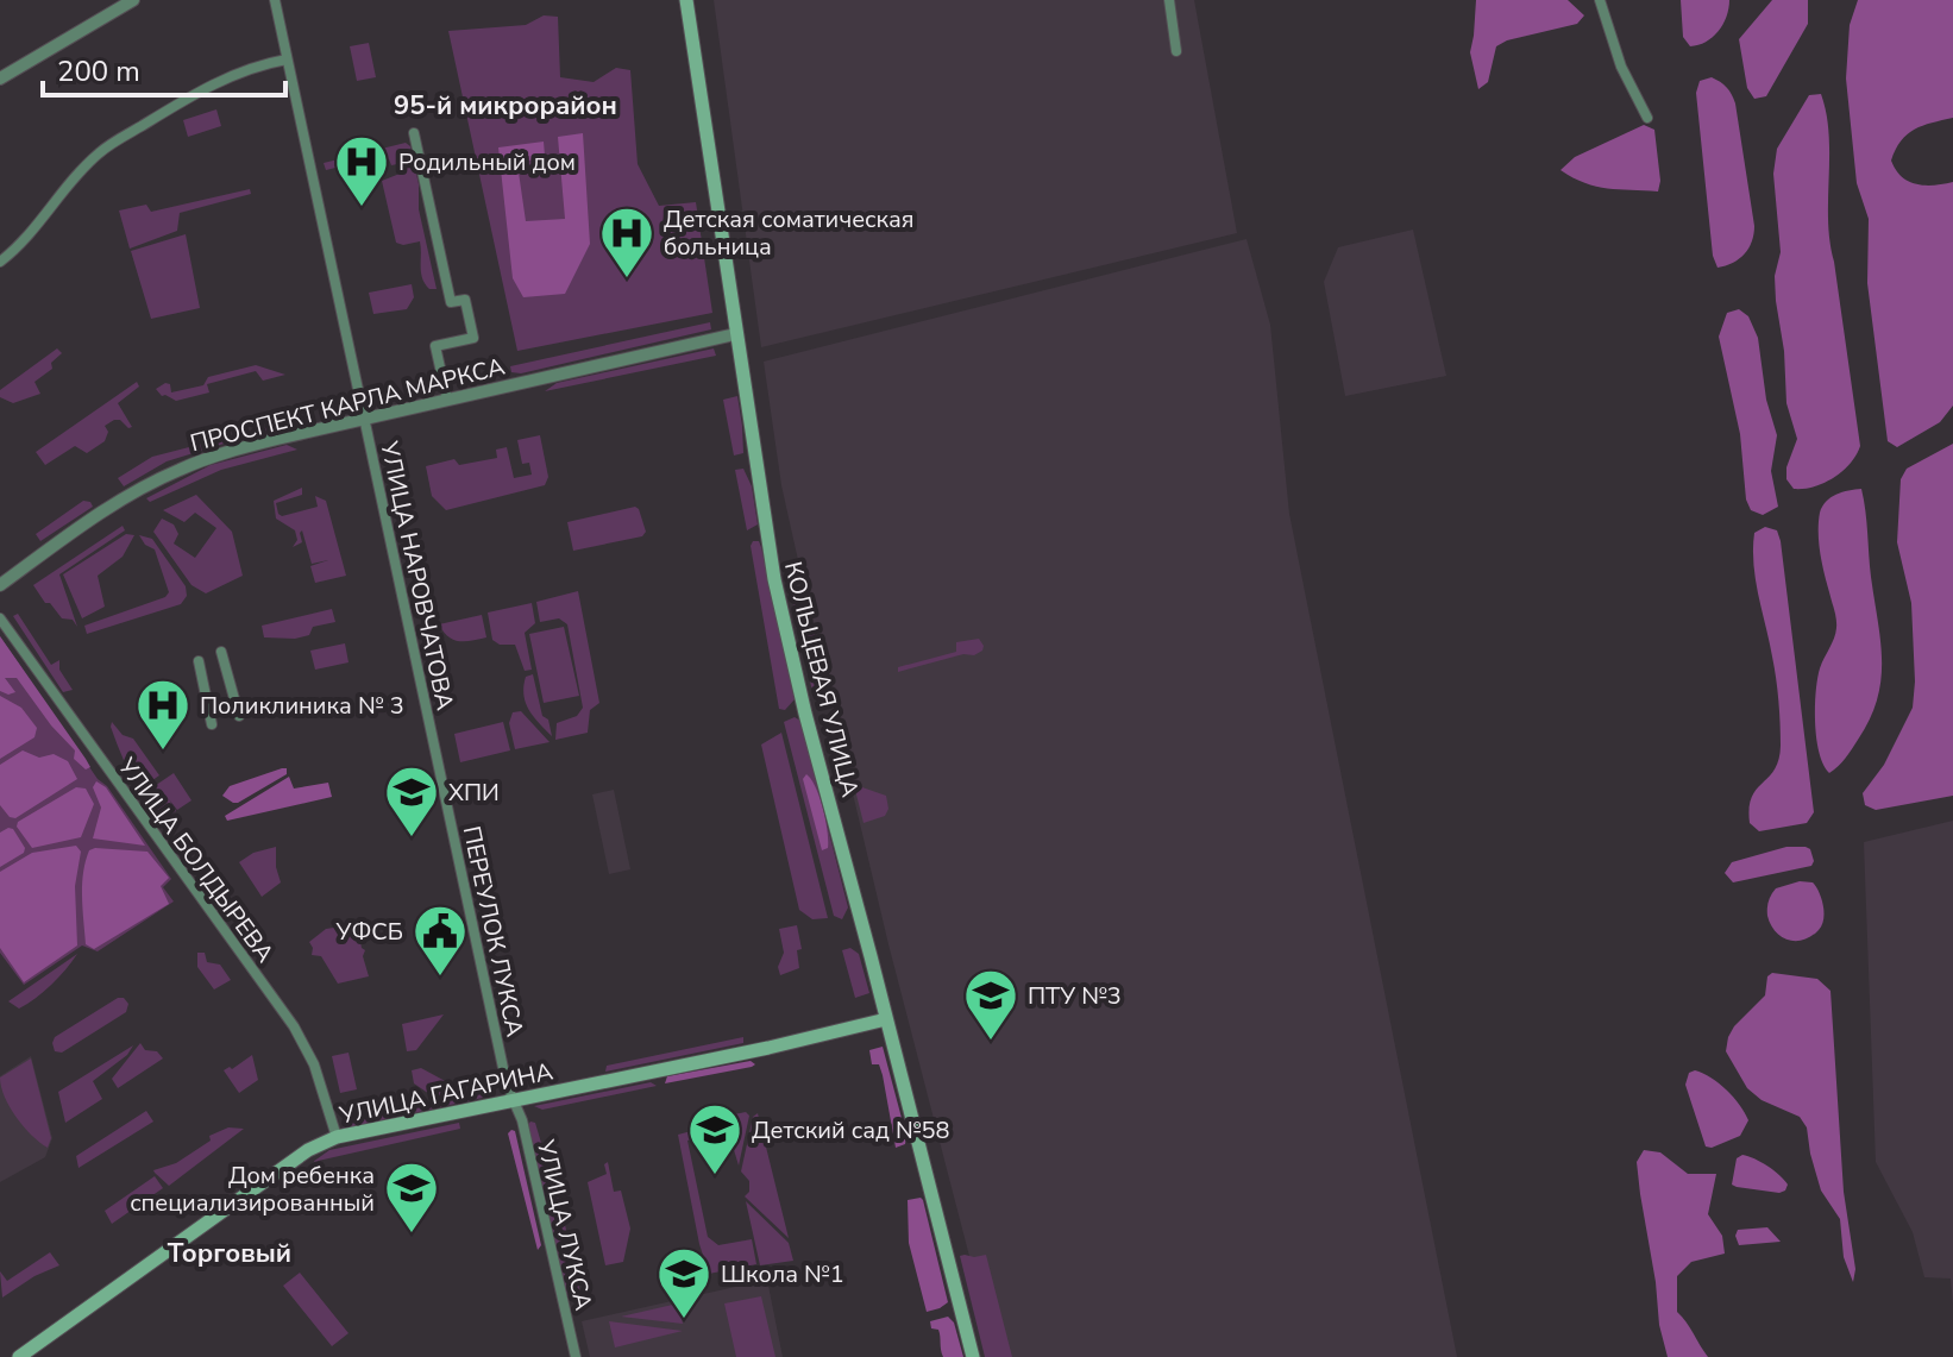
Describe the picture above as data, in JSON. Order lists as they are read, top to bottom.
{
  "streets": {
    "main road": ["КОЛЬЦЕВАЯ УЛИЦА", "УЛИЦА ГАГАРИНА"],
    "street": [
      "ПРОСПЕКТ КАРЛА МАРКСА",
      "УЛИЦА НАРОВЧАТОВА",
      "УЛИЦА БОЛДЫРЕВА",
      "ПЕРЕУЛОК ЛУКСА",
      "УЛИЦА ЛУКСА"
    ]
  },
  "crossings": [
    ["ПРОСПЕКТ КАРЛА МАРКСА", "УЛИЦА НАРОВЧАТОВА"],
    ["ПРОСПЕКТ КАРЛА МАРКСА", "КОЛЬЦЕВАЯ УЛИЦА"],
    ["УЛИЦА НАРОВЧАТОВА", "ПЕРЕУЛОК ЛУКСА"],
    ["КОЛЬЦЕВАЯ УЛИЦА", "УЛИЦА ГАГАРИНА"],
    ["УЛИЦА БОЛДЫРЕВА", "УЛИЦА ГАГАРИНА"],
    ["ПЕРЕУЛОК ЛУКСА", "УЛИЦА ГАГАРИНА"],
    ["ПЕРЕУЛОК ЛУКСА", "УЛИЦА ЛУКСА"],
    ["УЛИЦА ГАГАРИНА", "УЛИЦА ЛУКСА"]
  ],
  "districts": ["95-й микрорайон", "Торговый"],
  "places": {
    "hospital": ["Родильный дом", "Детская соматическая больница", "Поликлиника № 3"],
    "school or university": [
      "ХПИ",
      "ПТУ №3",
      "Детский сад №58",
      "Дом ребенка специализированный",
      "Школа №1"
    ],
    "public building": ["УФСБ"]
  },
  "scale_bar": "200 m"
}
